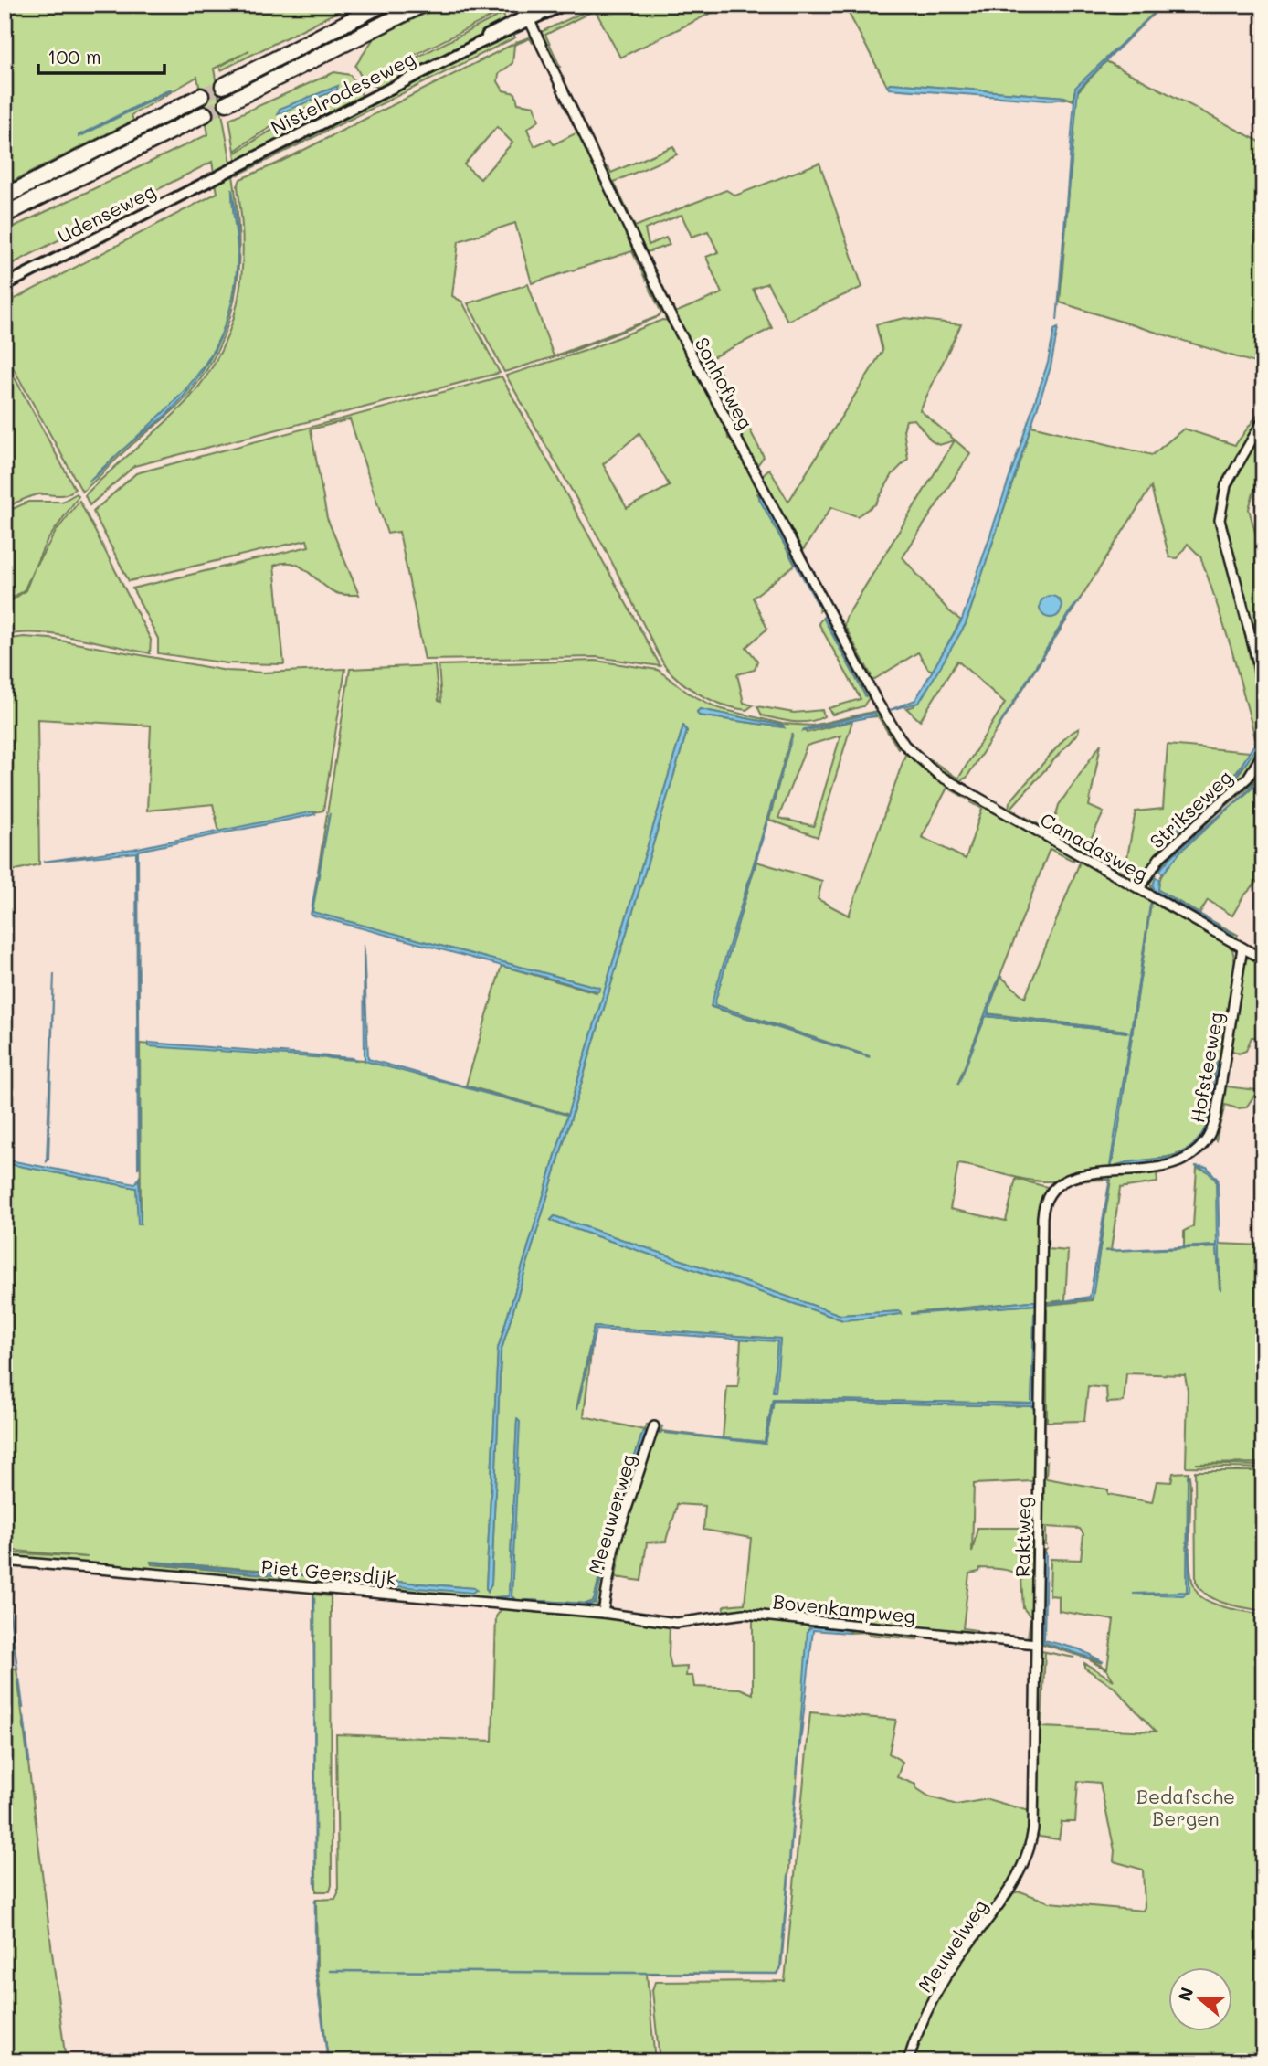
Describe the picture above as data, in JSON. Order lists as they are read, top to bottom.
{
  "streets": {
    "street": [
      "Nistelrodeseweg",
      "Udenseweg",
      "Sonhofweg",
      "Strikseweg",
      "Canadasweg",
      "Hofsteeweg",
      "Meeuwerweg",
      "Raktweg",
      "Piet Geersdijk",
      "Bovenkampweg",
      "Meuwelweg"
    ]
  },
  "crossings": [
    ["Nistelrodeseweg", "Udenseweg"],
    ["Nistelrodeseweg", "Sonhofweg"],
    ["Sonhofweg", "Canadasweg"],
    ["Strikseweg", "Canadasweg"],
    ["Canadasweg", "Hofsteeweg"],
    ["Hofsteeweg", "Raktweg"],
    ["Meeuwerweg", "Piet Geersdijk"],
    ["Raktweg", "Bovenkampweg"],
    ["Raktweg", "Meuwelweg"],
    ["Piet Geersdijk", "Bovenkampweg"]
  ],
  "parks": ["Bedafsche Bergen"],
  "scale_bar": "100 m",
  "north": "left"
}
